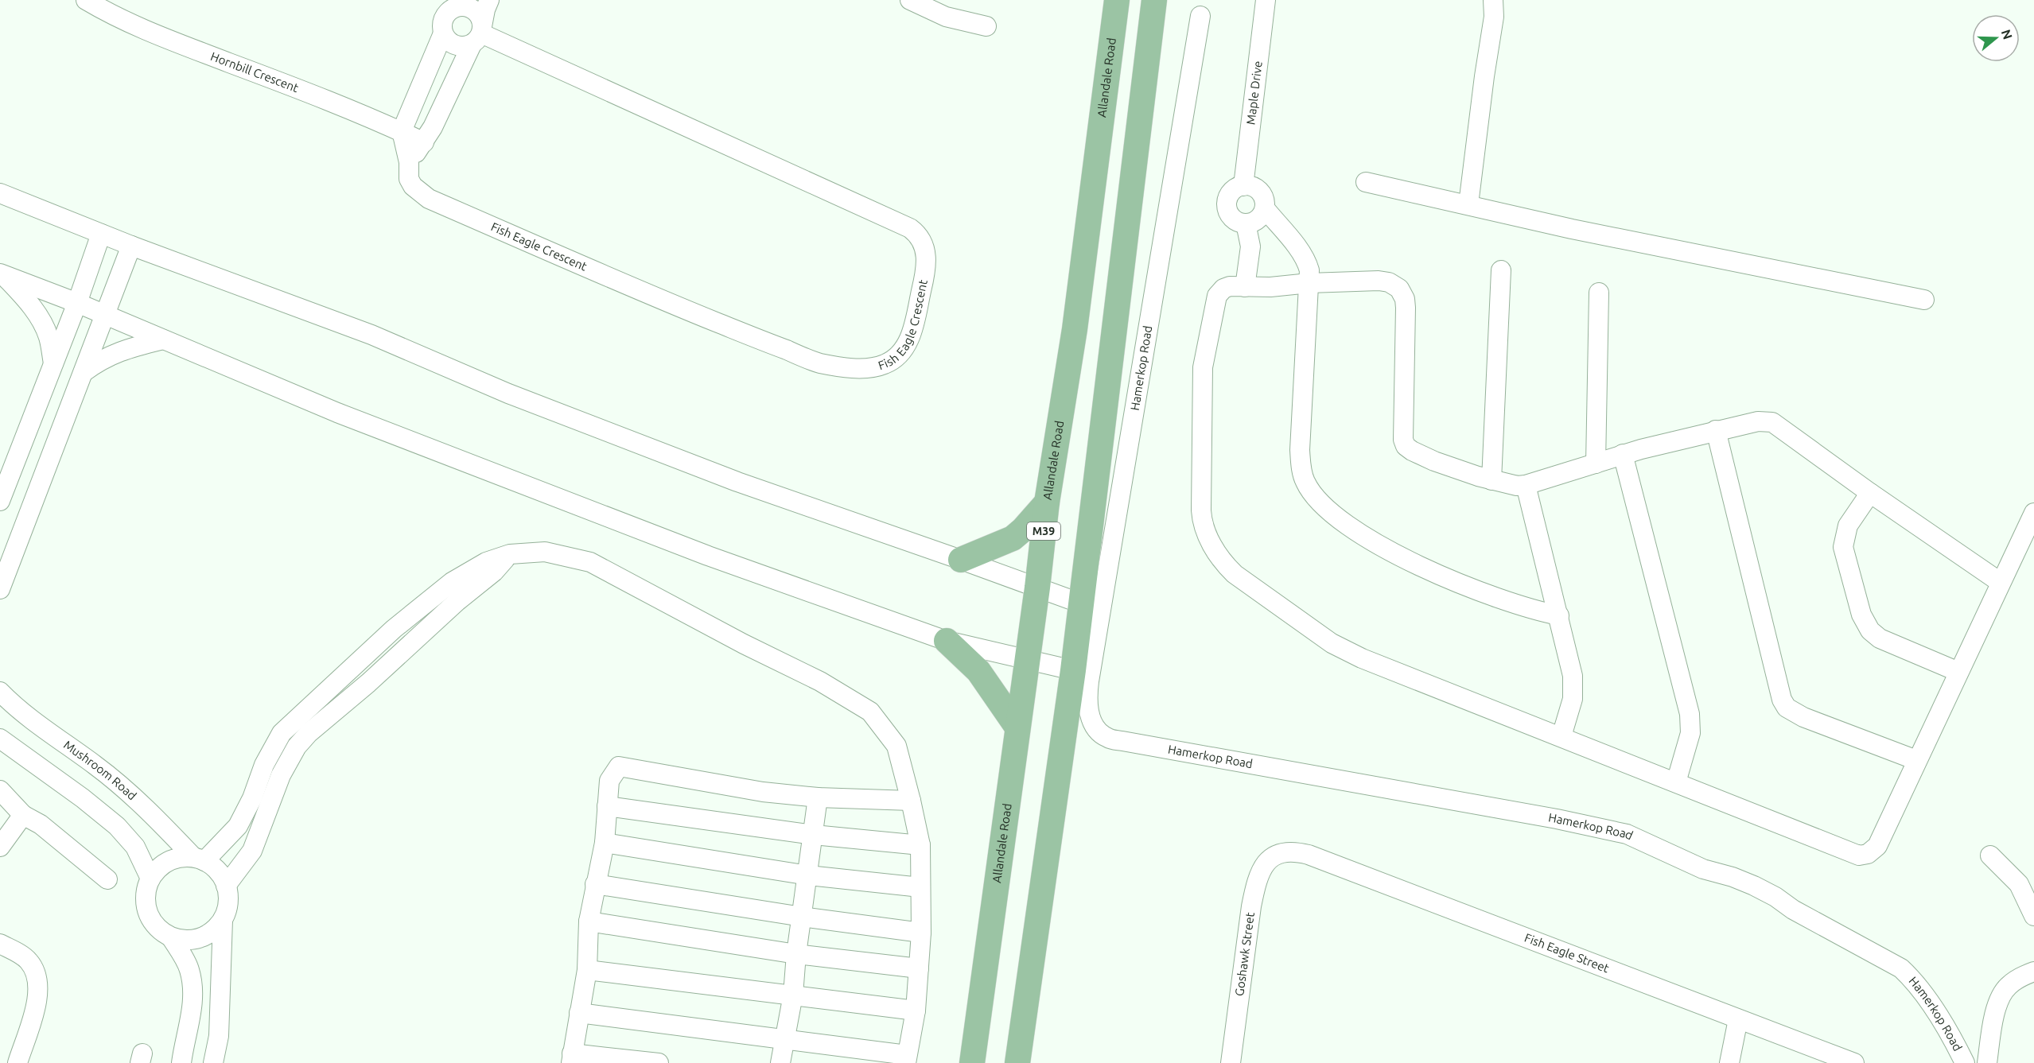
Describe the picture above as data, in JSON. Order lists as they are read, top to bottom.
{
  "streets": {
    "main road": ["Allandale Road", "M39"],
    "street": [
      "Hornbill Crescent",
      "Maple Drive",
      "Fish Eagle Crescent",
      "Hamerkop Road",
      "Mushroom Road",
      "Fish Eagle Street",
      "Goshawk Street"
    ]
  },
  "crossings": [
    ["Hornbill Crescent", "Fish Eagle Crescent"],
    ["Fish Eagle Street", "Goshawk Street"]
  ],
  "north": "right"
}
